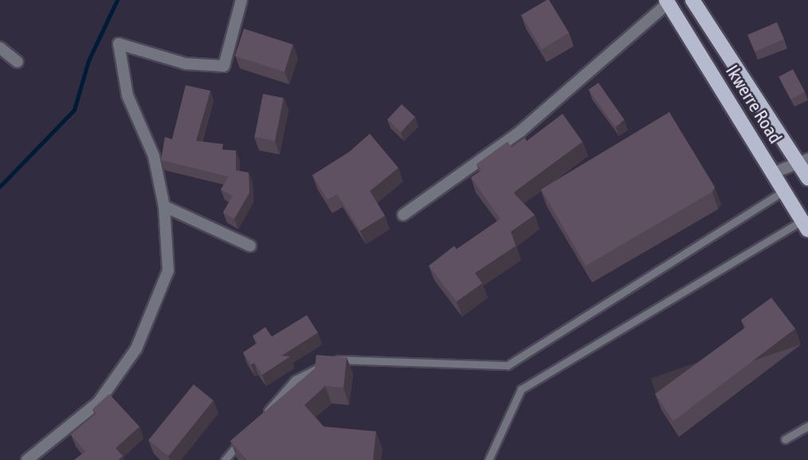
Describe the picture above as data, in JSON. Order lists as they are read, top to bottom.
{
  "streets": {
    "main road": ["Ikwerre Road"]
  }
}
